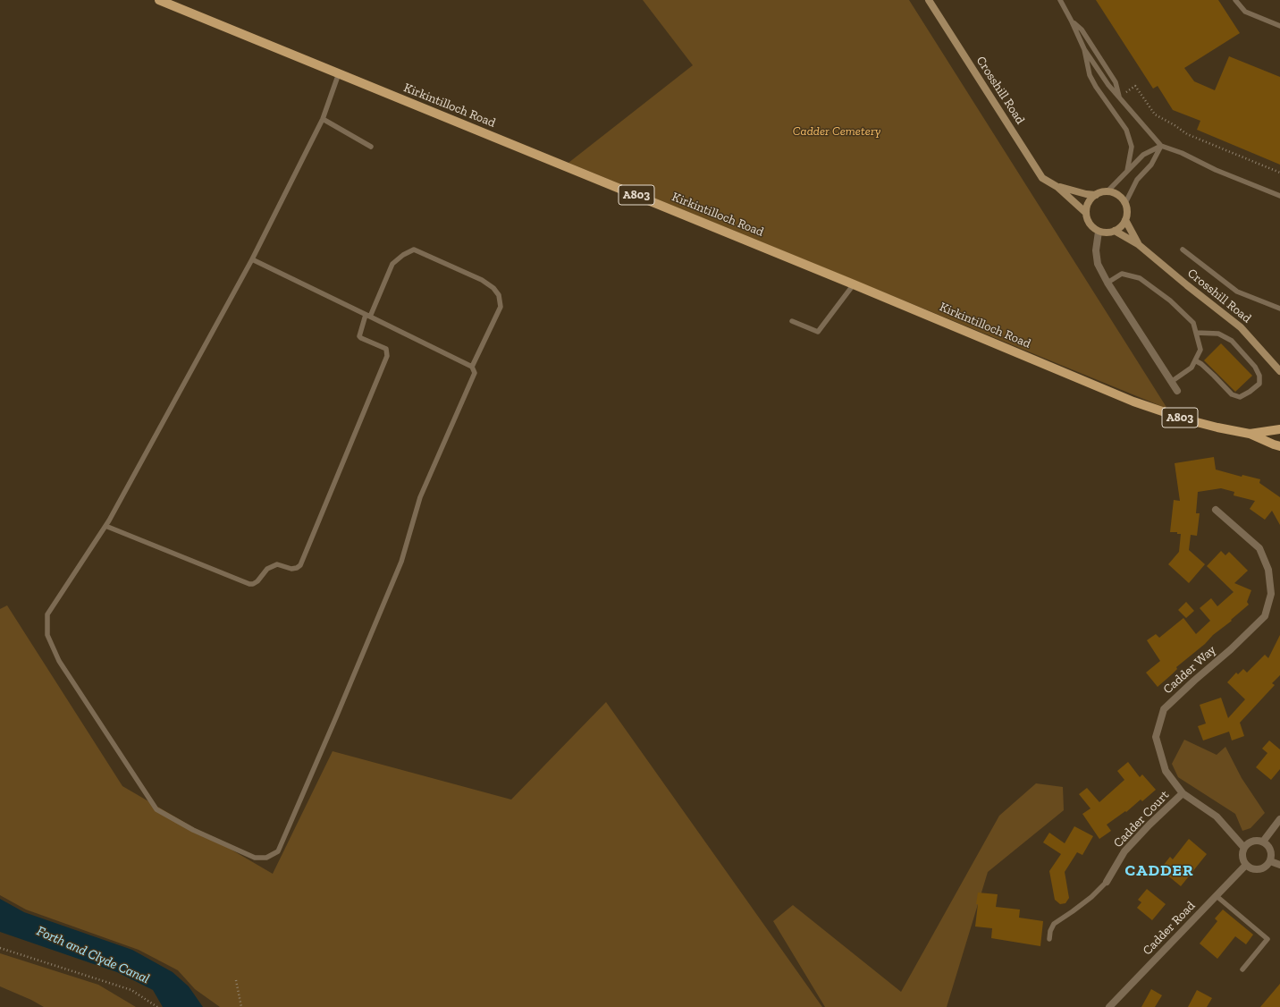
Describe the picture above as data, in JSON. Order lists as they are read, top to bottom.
{
  "streets": {
    "main road": ["Crosshill Road", "Kirkintilloch Road", "A803"],
    "street": ["Cadder Way", "Cadder Court", "Cadder Road"]
  },
  "crossings": [
    ["Cadder Way", "Cadder Court"],
    ["Cadder Way", "Cadder Road"]
  ],
  "districts": ["CADDER"],
  "water": ["Forth and Clyde Canal"],
  "parks": ["Cadder Cemetery"]
}
